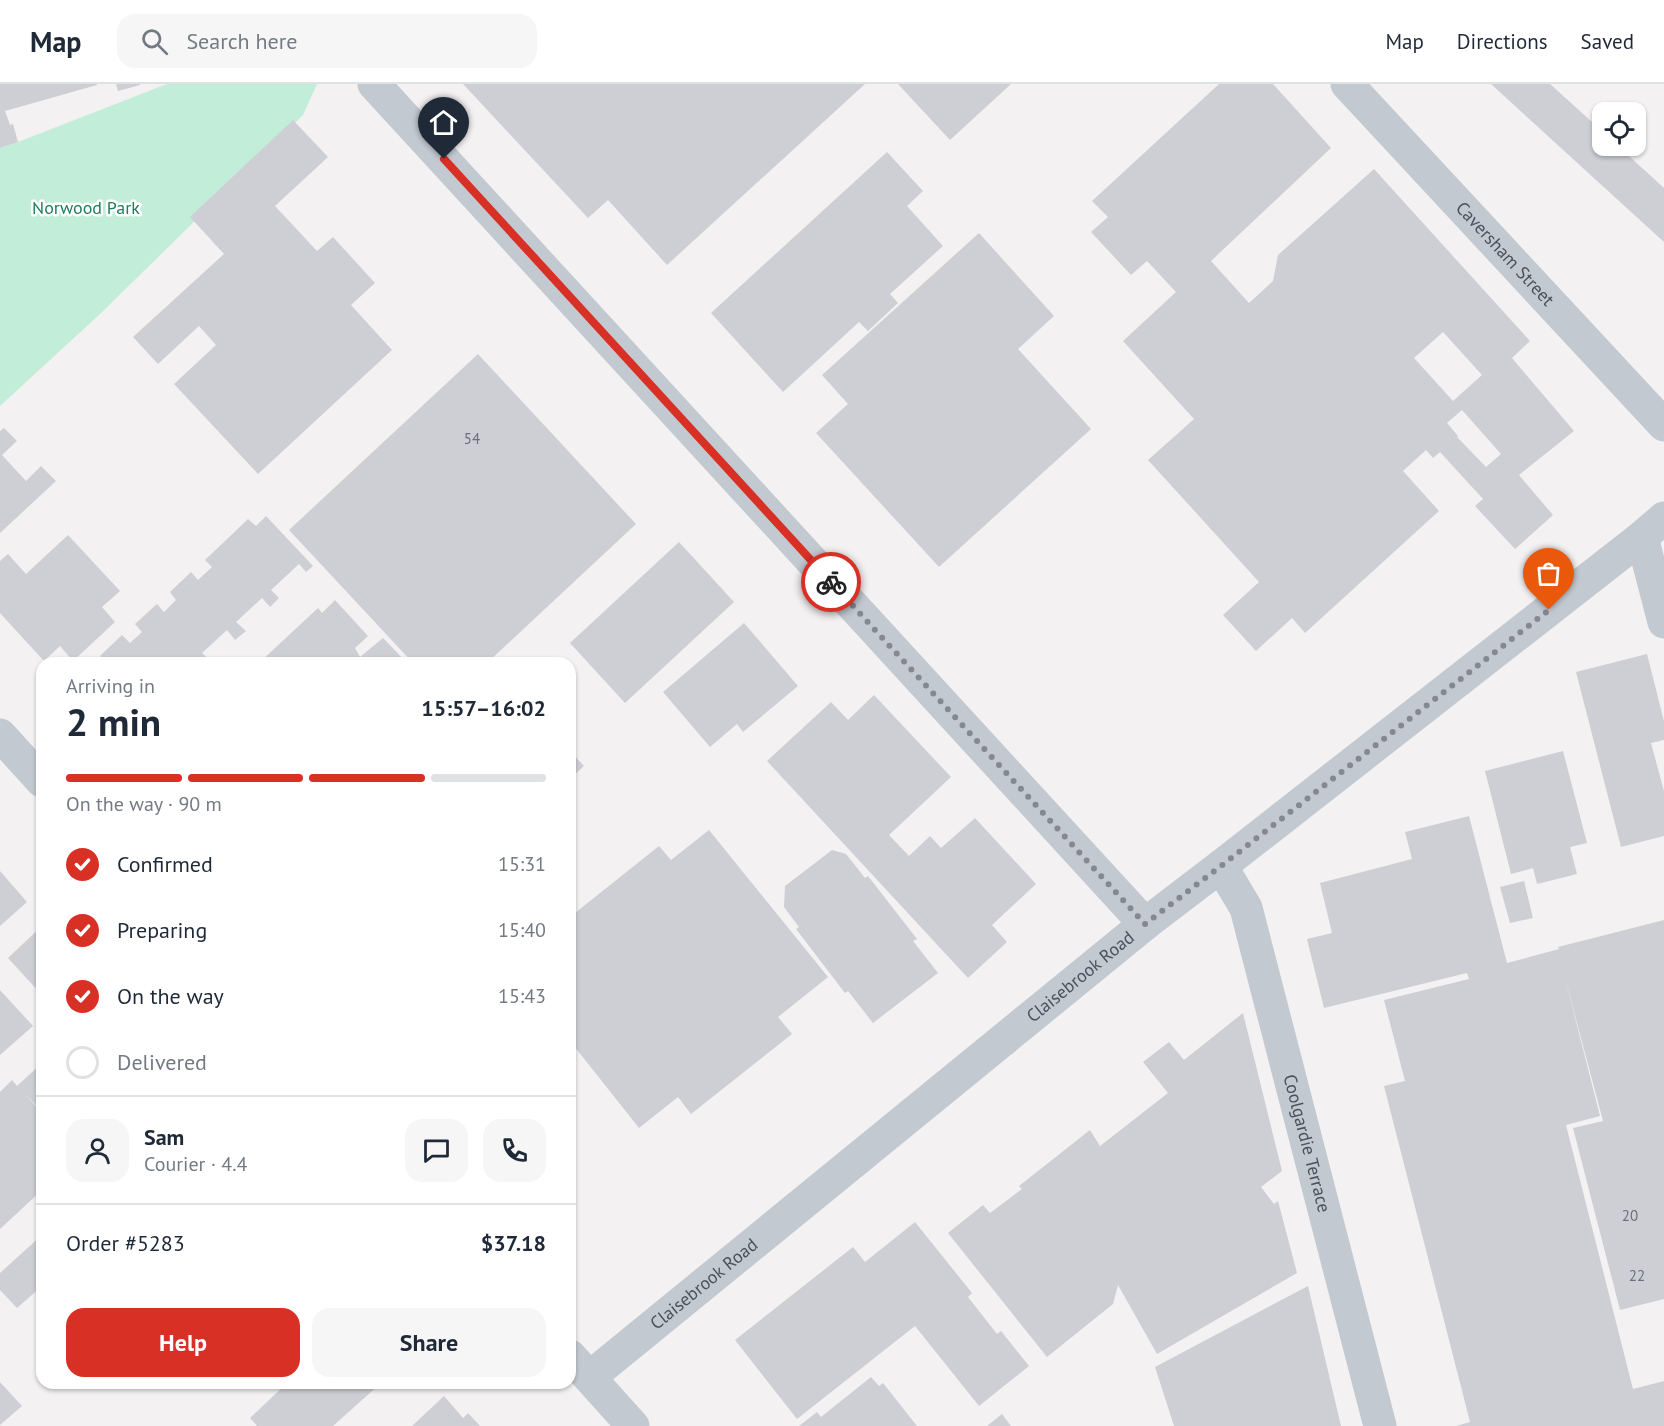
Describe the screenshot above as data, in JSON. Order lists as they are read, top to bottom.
{
  "streets": {
    "street": ["Caversham Street", "Claisebrook Road", "Coolgardie Terrace"]
  },
  "crossings": [
    ["Claisebrook Road", "Coolgardie Terrace"]
  ],
  "parks": ["Norwood Park"],
  "house_numbers": ["54", "20", "22"],
  "page": {
    "header": "Map",
    "search": "Search here",
    "nav": ["Map", "Directions", "Saved"],
    "heading": ["2 min", "Arriving in", "15:57–16:02"],
    "panel": [
      "Sam",
      "Courier · 4.4",
      "Order #5283",
      "$37.18"
    ],
    "bar": "On the way · 90 m",
    "list": [
      ["Confirmed", "15:31"],
      ["Preparing", "15:40"],
      ["On the way", "15:43"],
      "Delivered"
    ],
    "buttons": ["Help", "Share"]
  }
}
